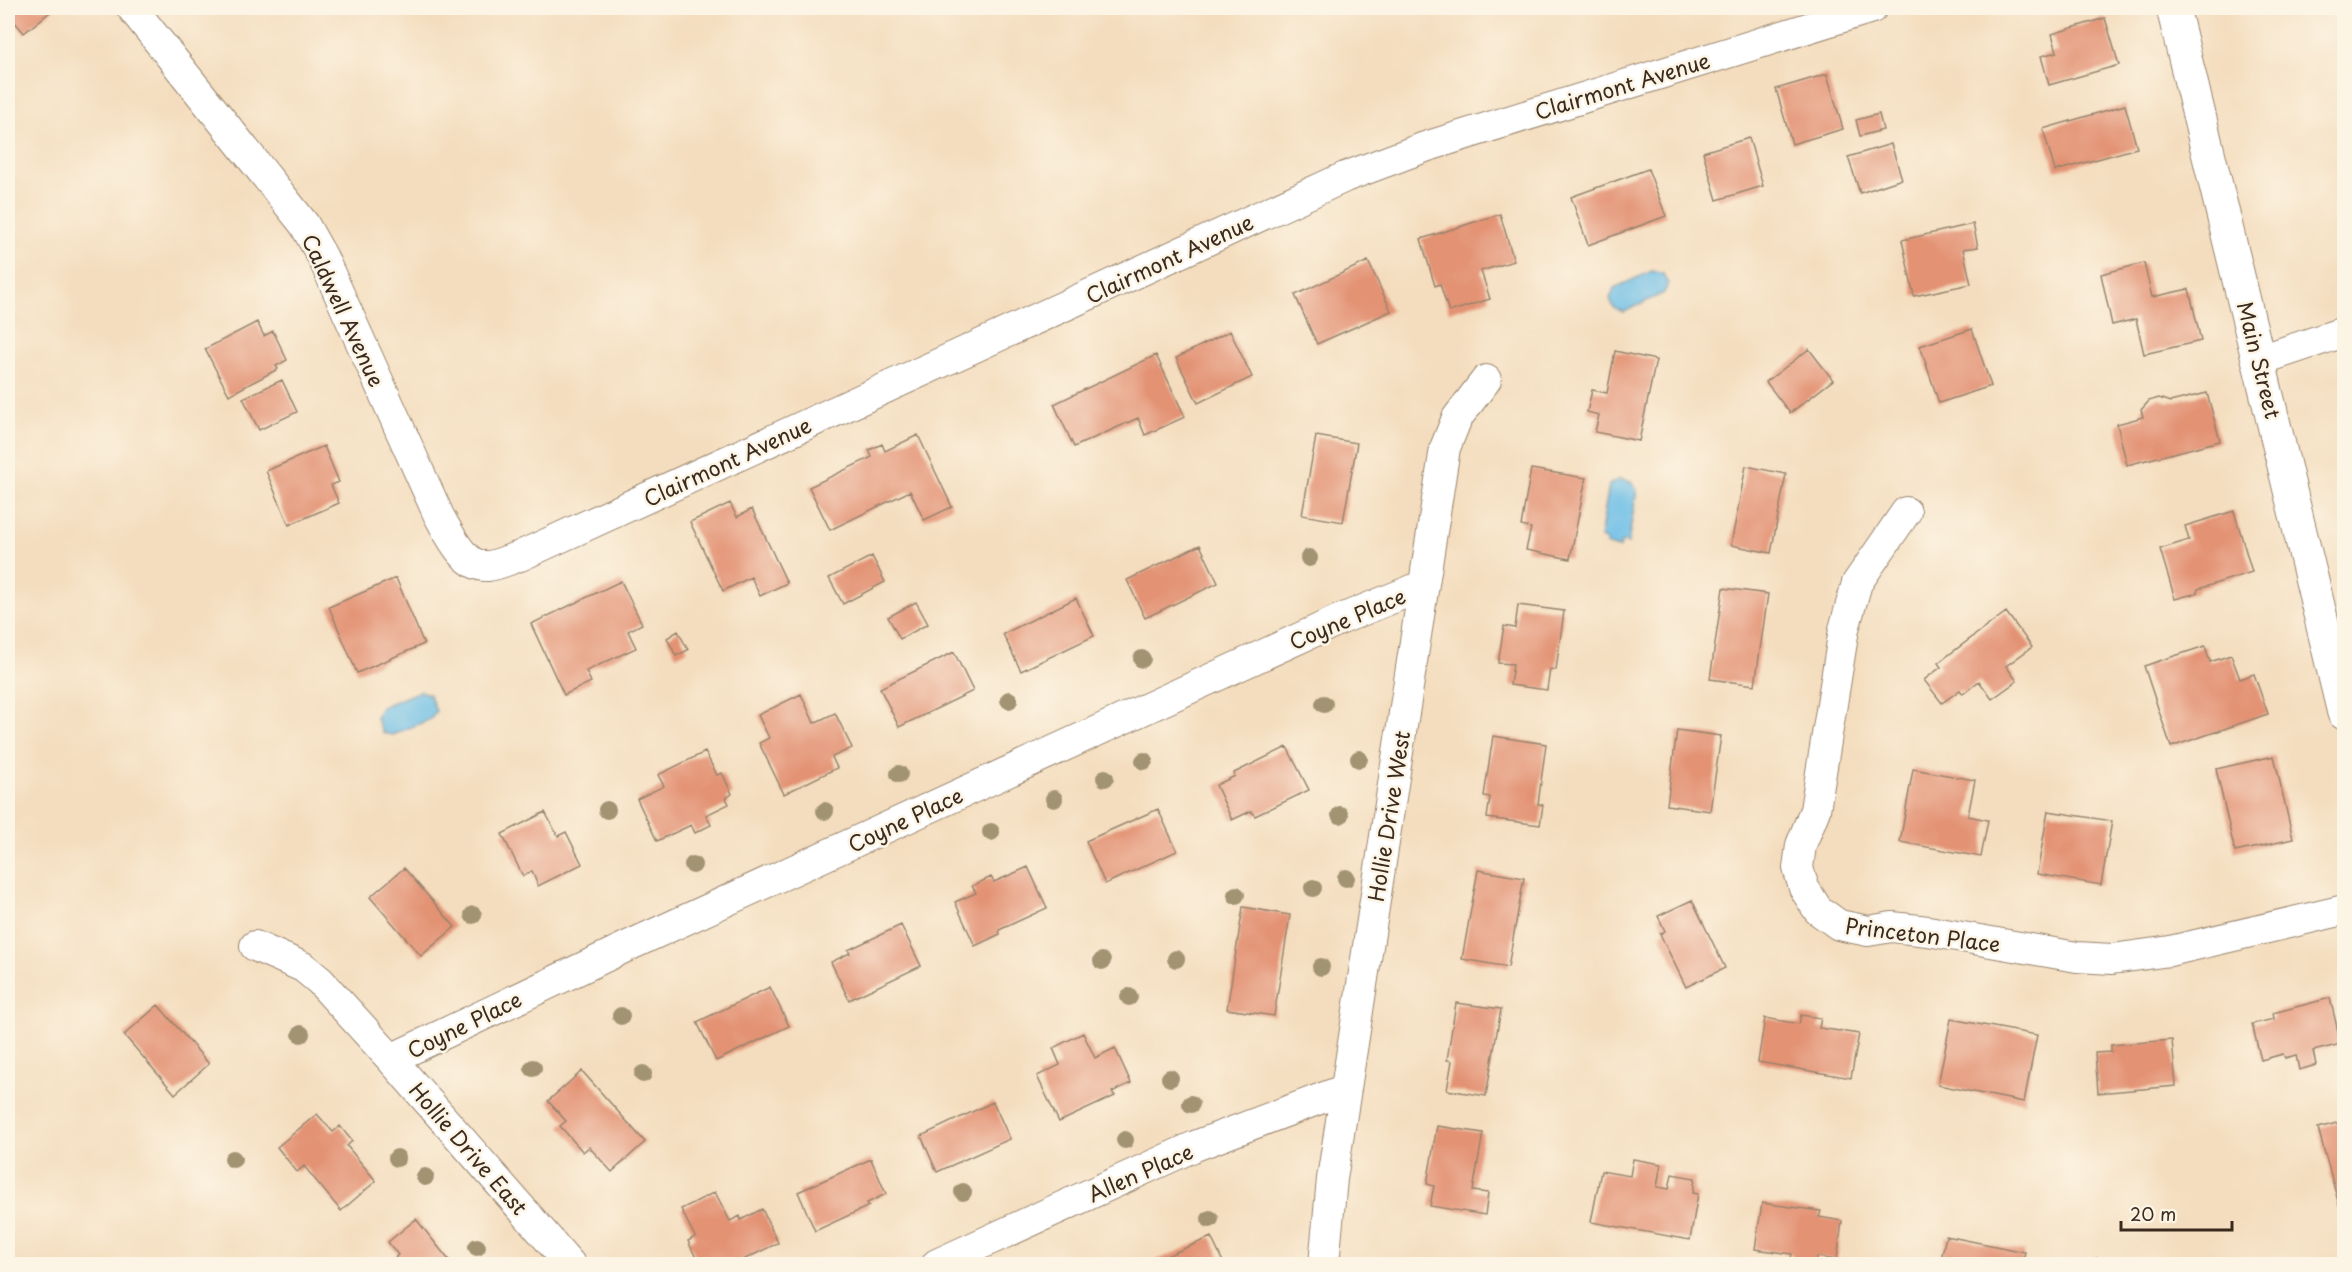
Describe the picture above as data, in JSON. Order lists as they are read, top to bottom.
{
  "streets": {
    "street": [
      "Clairmont Avenue",
      "Caldwell Avenue",
      "Main Street",
      "Coyne Place",
      "Hollie Drive West",
      "Princeton Place",
      "Hollie Drive East",
      "Allen Place"
    ]
  },
  "crossings": [
    ["Clairmont Avenue", "Caldwell Avenue"],
    ["Coyne Place", "Hollie Drive West"],
    ["Coyne Place", "Hollie Drive East"],
    ["Hollie Drive West", "Allen Place"]
  ],
  "scale_bar": "20 m"
}
